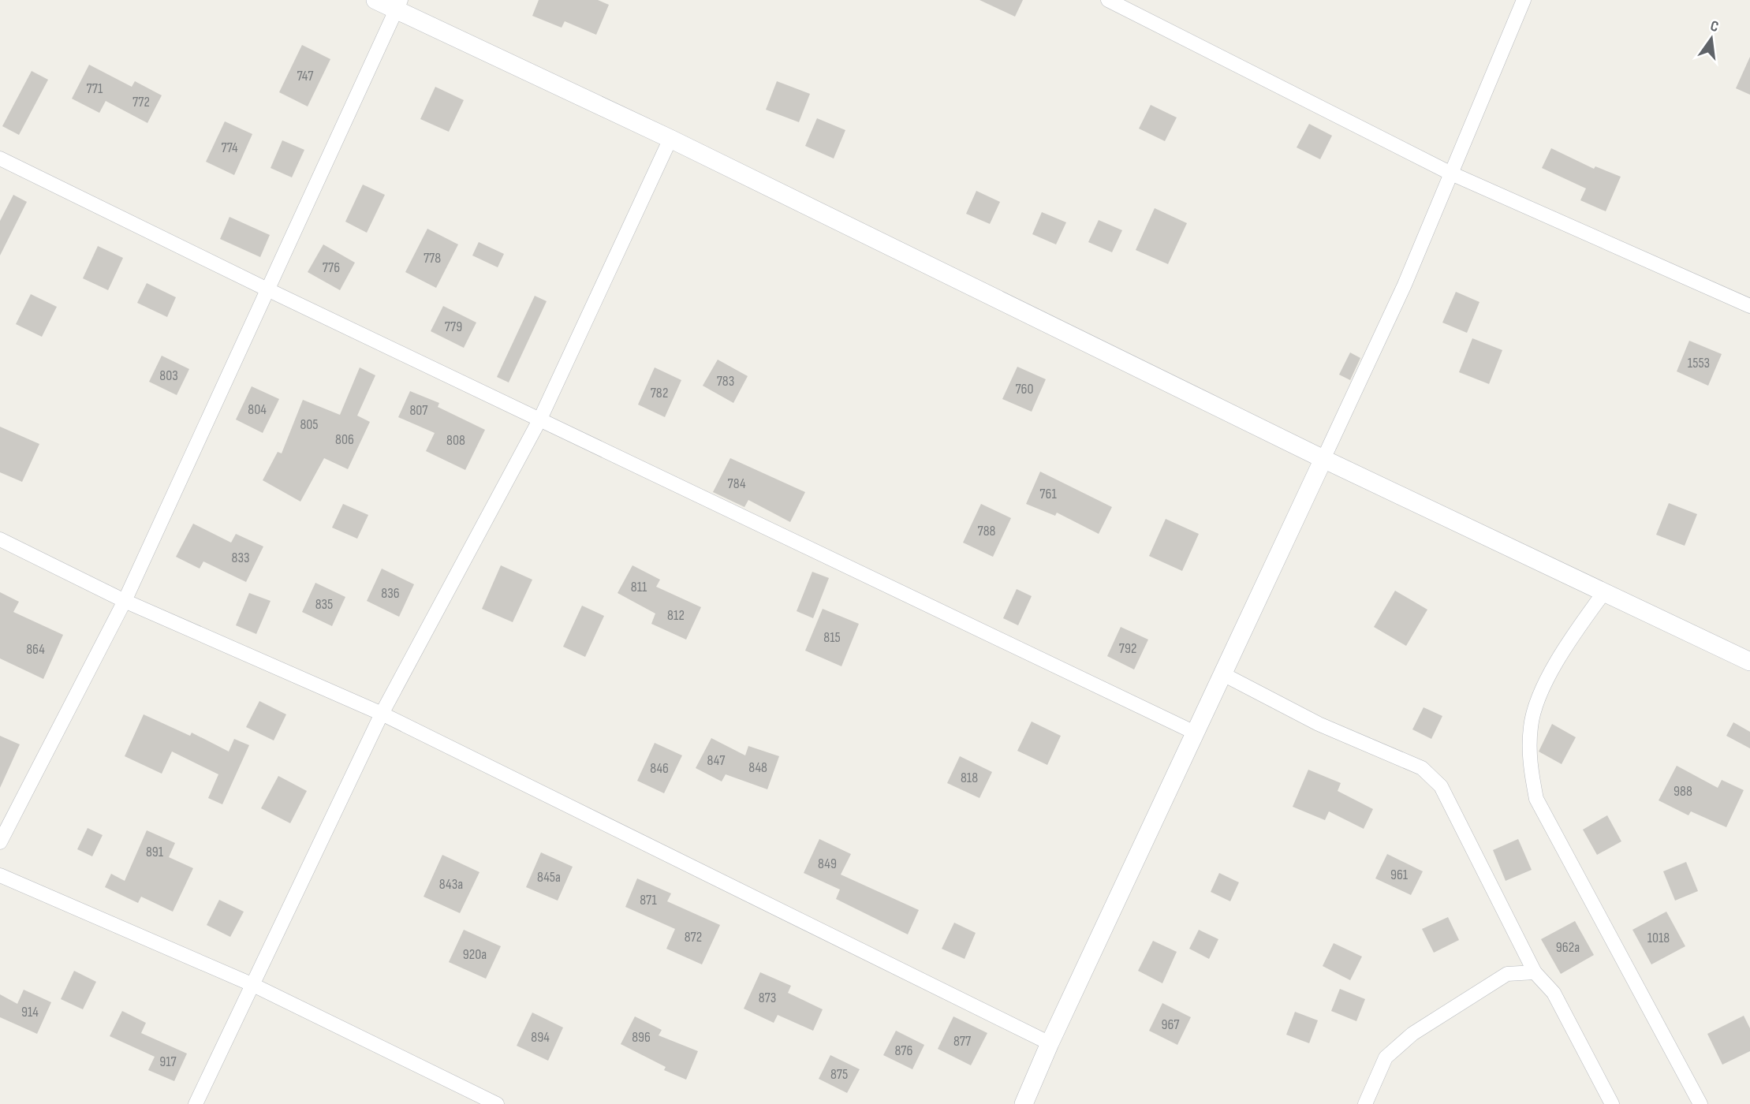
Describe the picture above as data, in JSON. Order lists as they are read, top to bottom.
{
  "house_numbers": [
    "747",
    "771",
    "772",
    "774",
    "778",
    "776",
    "779",
    "1553",
    "803",
    "783",
    "760",
    "782",
    "804",
    "807",
    "805",
    "806",
    "808",
    "784",
    "761",
    "788",
    "833",
    "811",
    "836",
    "835",
    "812",
    "815",
    "792",
    "864",
    "847",
    "848",
    "846",
    "818",
    "988",
    "891",
    "849",
    "961",
    "845а",
    "843а",
    "871",
    "872",
    "1018",
    "962а",
    "920а",
    "873",
    "914",
    "967",
    "894",
    "896",
    "877",
    "876",
    "917",
    "875"
  ],
  "north": "top"
}
